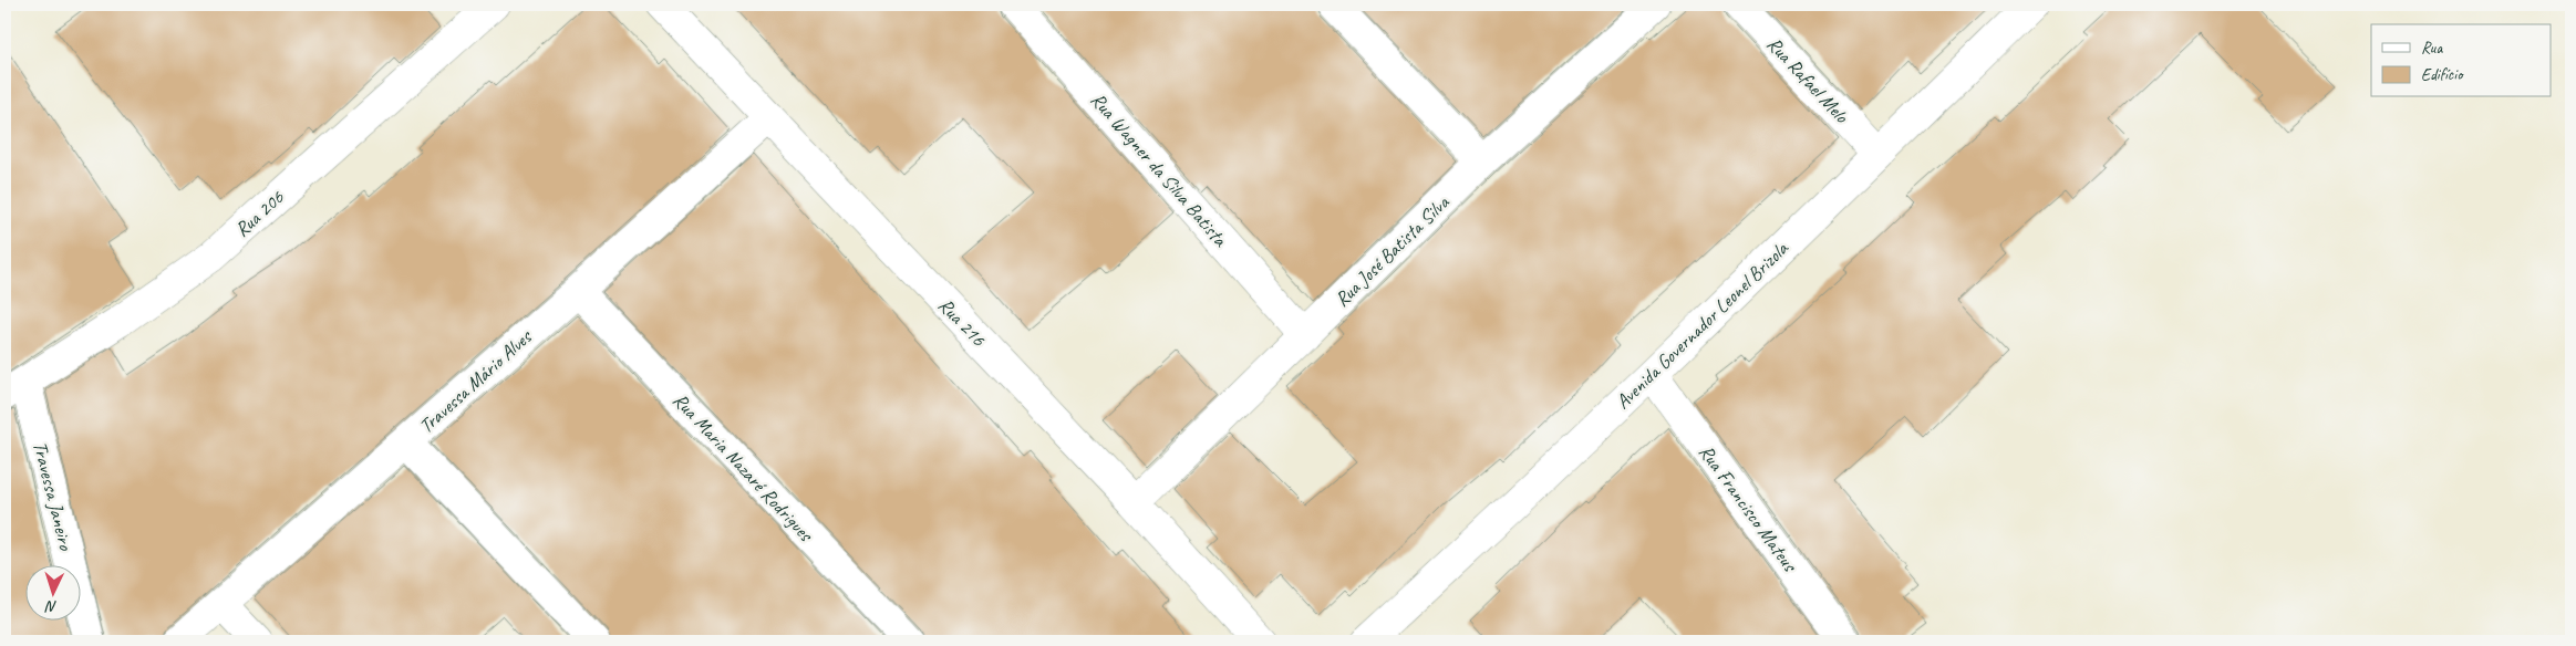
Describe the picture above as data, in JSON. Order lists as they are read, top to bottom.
{
  "streets": {
    "street": [
      "Rua Rafael Melo",
      "Rua Wagner da Silva Batista",
      "Rua 206",
      "Rua José Batista Silva",
      "Rua 216",
      "Avenida Governador Leonel Brizola",
      "Travessa Mário Alves",
      "Rua Maria Nazaré Rodrigues",
      "Travessa Janeiro",
      "Rua Francisco Mateus"
    ]
  },
  "crossings": [
    ["Rua Rafael Melo", "Avenida Governador Leonel Brizola"],
    ["Rua Wagner da Silva Batista", "Rua José Batista Silva"],
    ["Rua 206", "Travessa Janeiro"],
    ["Rua José Batista Silva", "Rua 216"],
    ["Rua 216", "Travessa Mário Alves"],
    ["Avenida Governador Leonel Brizola", "Rua Francisco Mateus"],
    ["Travessa Mário Alves", "Rua Maria Nazaré Rodrigues"]
  ],
  "legend": ["Rua", "Edifício"],
  "north": "bottom"
}
